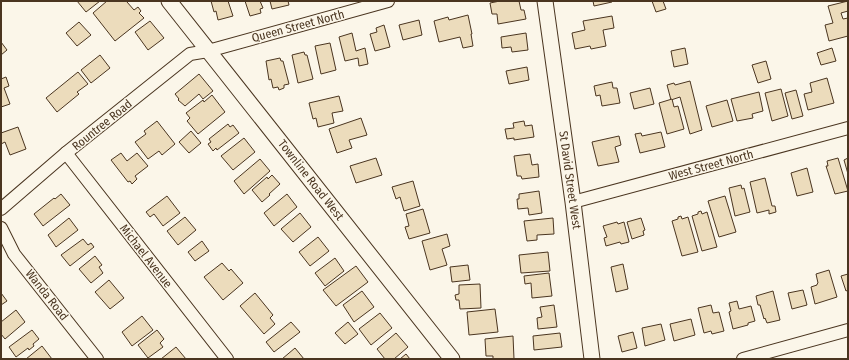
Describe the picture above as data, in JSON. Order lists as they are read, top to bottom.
{
  "streets": {
    "street": [
      "Queen Street North",
      "Rountree Road",
      "West Street North",
      "Townline Road West",
      "St David Street West",
      "Michael Avenue",
      "Wanda Road"
    ]
  },
  "crossings": [
    ["Queen Street North", "Rountree Road"],
    ["Queen Street North", "Townline Road West"],
    ["Rountree Road", "Townline Road West"],
    ["Rountree Road", "Michael Avenue"],
    ["West Street North", "St David Street West"]
  ]
}
